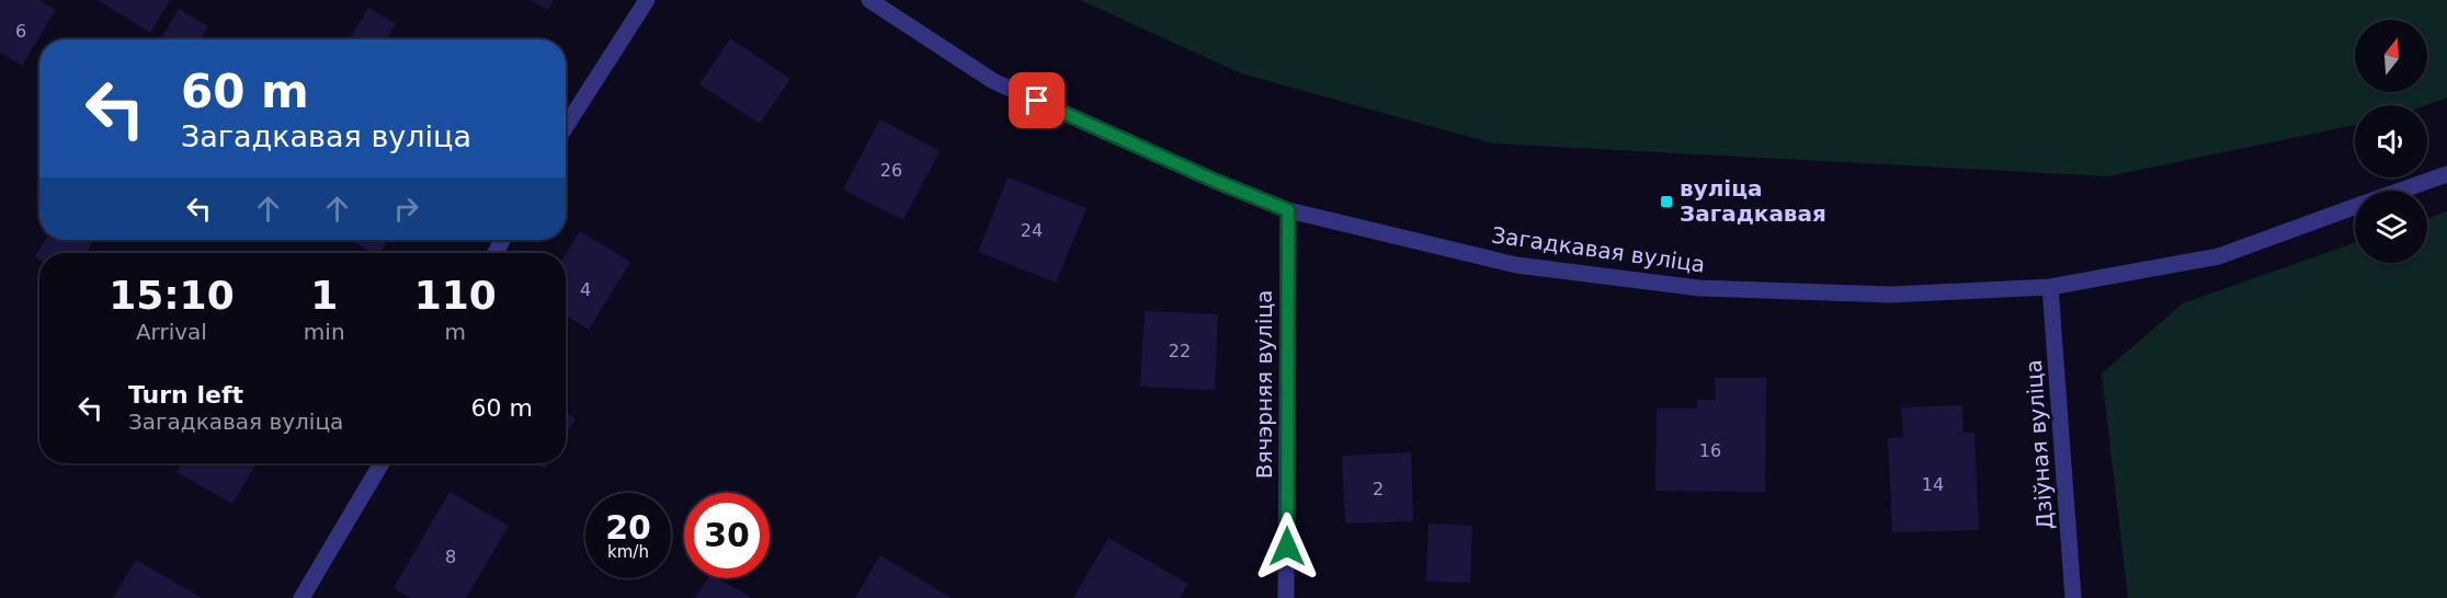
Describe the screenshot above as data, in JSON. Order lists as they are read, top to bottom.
{
  "streets": {
    "street": ["Загадкавая вуліца", "Вячэрняя вуліца", "Дзіўная вуліца"]
  },
  "crossings": [
    ["Загадкавая вуліца", "Вячэрняя вуліца"],
    ["Загадкавая вуліца", "Дзіўная вуліца"]
  ],
  "places": {
    "transit": ["вуліца Загадкавая"]
  },
  "house_numbers": [
    "6",
    "26",
    "24",
    "4",
    "22",
    "16",
    "14",
    "2",
    "8"
  ],
  "north": "top",
  "page": {
    "turn": ["60 m", "Загадкавая вуліца"],
    "eta": [
      "15:10",
      "Arrival",
      "1",
      "min",
      "110",
      "m"
    ],
    "list": [
      {
        "name": "Turn left",
        "note": "Загадкавая вуліца",
        "value": "60 m"
      }
    ],
    "speed": "20 km/h",
    "limit": "30"
  }
}
